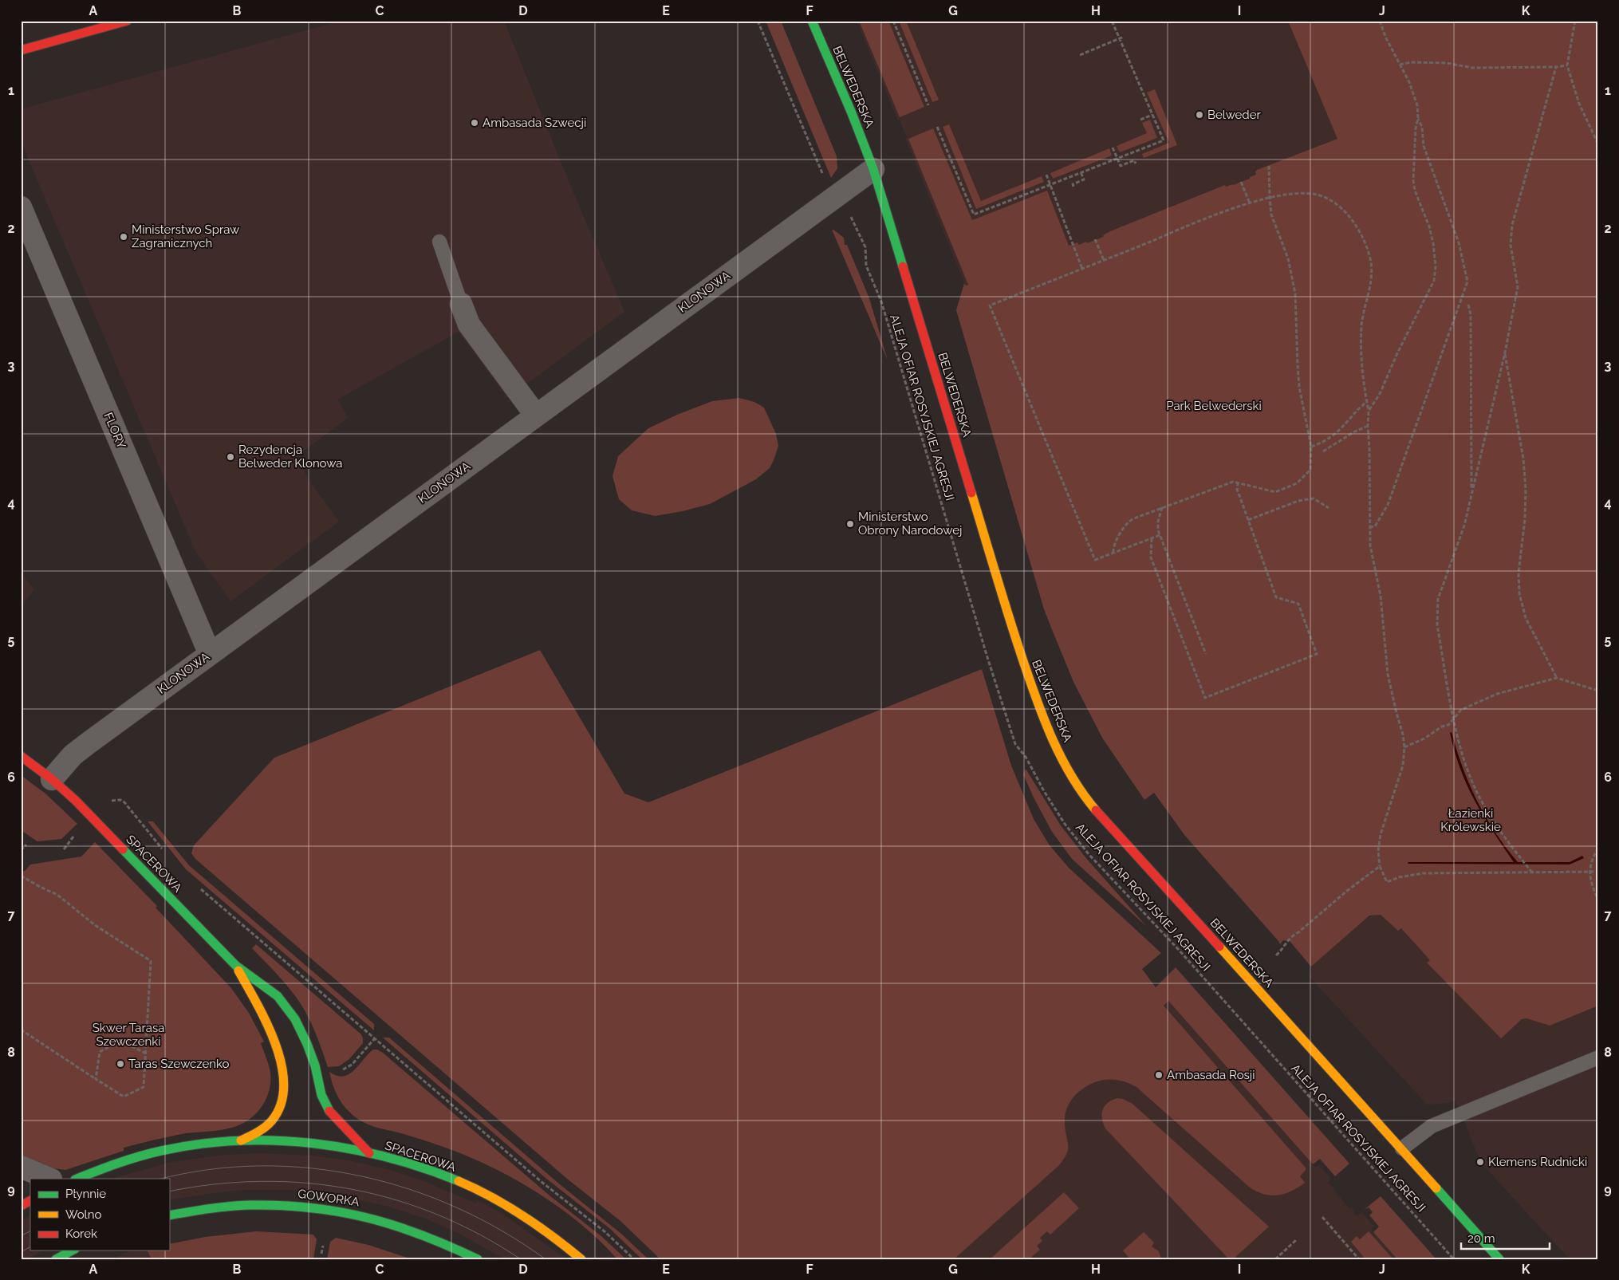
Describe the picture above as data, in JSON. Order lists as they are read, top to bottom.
{
  "streets": {
    "street": [
      "BELWEDERSKA",
      "KLONOWA",
      "FLORY",
      "SPACEROWA",
      "GOWORKA"
    ],
    "path": ["ALEJA OFIAR ROSYJSKIEJ AGRESJI"]
  },
  "crossings": [
    ["BELWEDERSKA", "KLONOWA"],
    ["KLONOWA", "FLORY"],
    ["KLONOWA", "SPACEROWA"]
  ],
  "parks": ["Park Belwederski", "Łazienki Królewskie", "Skwer Tarasa Szewczenki"],
  "places": [
    "Belweder",
    "Ambasada Szwecji",
    "Ministerstwo Spraw Zagranicznych",
    "Rezydencja Belweder Klonowa",
    "Ministerstwo Obrony Narodowej",
    "Taras Szewczenko",
    "Ambasada Rosji",
    "Klemens Rudnicki"
  ],
  "legend": ["Płynnie", "Wolno", "Korek"],
  "scale_bar": "20 m",
  "grid": {
    "columns": [
      "A",
      "B",
      "C",
      "D",
      "E",
      "F",
      "G",
      "H",
      "I",
      "J",
      "K"
    ],
    "rows": [
      "1",
      "2",
      "3",
      "4",
      "5",
      "6",
      "7",
      "8",
      "9"
    ]
  }
}
